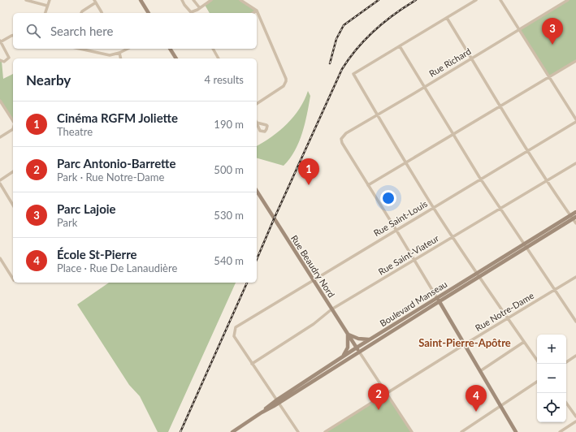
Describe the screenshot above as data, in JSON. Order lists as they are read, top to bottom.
{
  "streets": {
    "main road": ["Rue Beaudry Nord", "Boulevard Manseau"],
    "street": [
      "Rue Richard",
      "Rue Saint-Louis",
      "Rue Saint-Viateur",
      "Rue Notre-Dame"
    ]
  },
  "crossings": [
    ["Rue Saint-Louis", "Rue Saint-Viateur"],
    ["Rue Saint-Louis", "Rue Beaudry Nord"],
    ["Rue Saint-Viateur", "Rue Beaudry Nord"],
    ["Rue Beaudry Nord", "Boulevard Manseau"]
  ],
  "districts": ["Saint-Pierre-Apôtre"],
  "page": {
    "search": "Search here",
    "pins": [
      "3",
      "1",
      "2",
      "4"
    ],
    "heading": ["Nearby", "4 results"],
    "list": [
      {
        "mark": "1",
        "name": "Cinéma RGFM Joliette",
        "note": "Theatre",
        "value": "190 m"
      },
      {
        "mark": "2",
        "name": "Parc Antonio-Barrette",
        "note": "Park · Rue Notre-Dame",
        "value": "500 m"
      },
      {
        "mark": "3",
        "name": "Parc Lajoie",
        "note": "Park",
        "value": "530 m"
      },
      {
        "mark": "4",
        "name": "École St-Pierre",
        "note": "Place · Rue De Lanaudière",
        "value": "540 m"
      }
    ],
    "map_buttons": ["+", "−"]
  }
}
